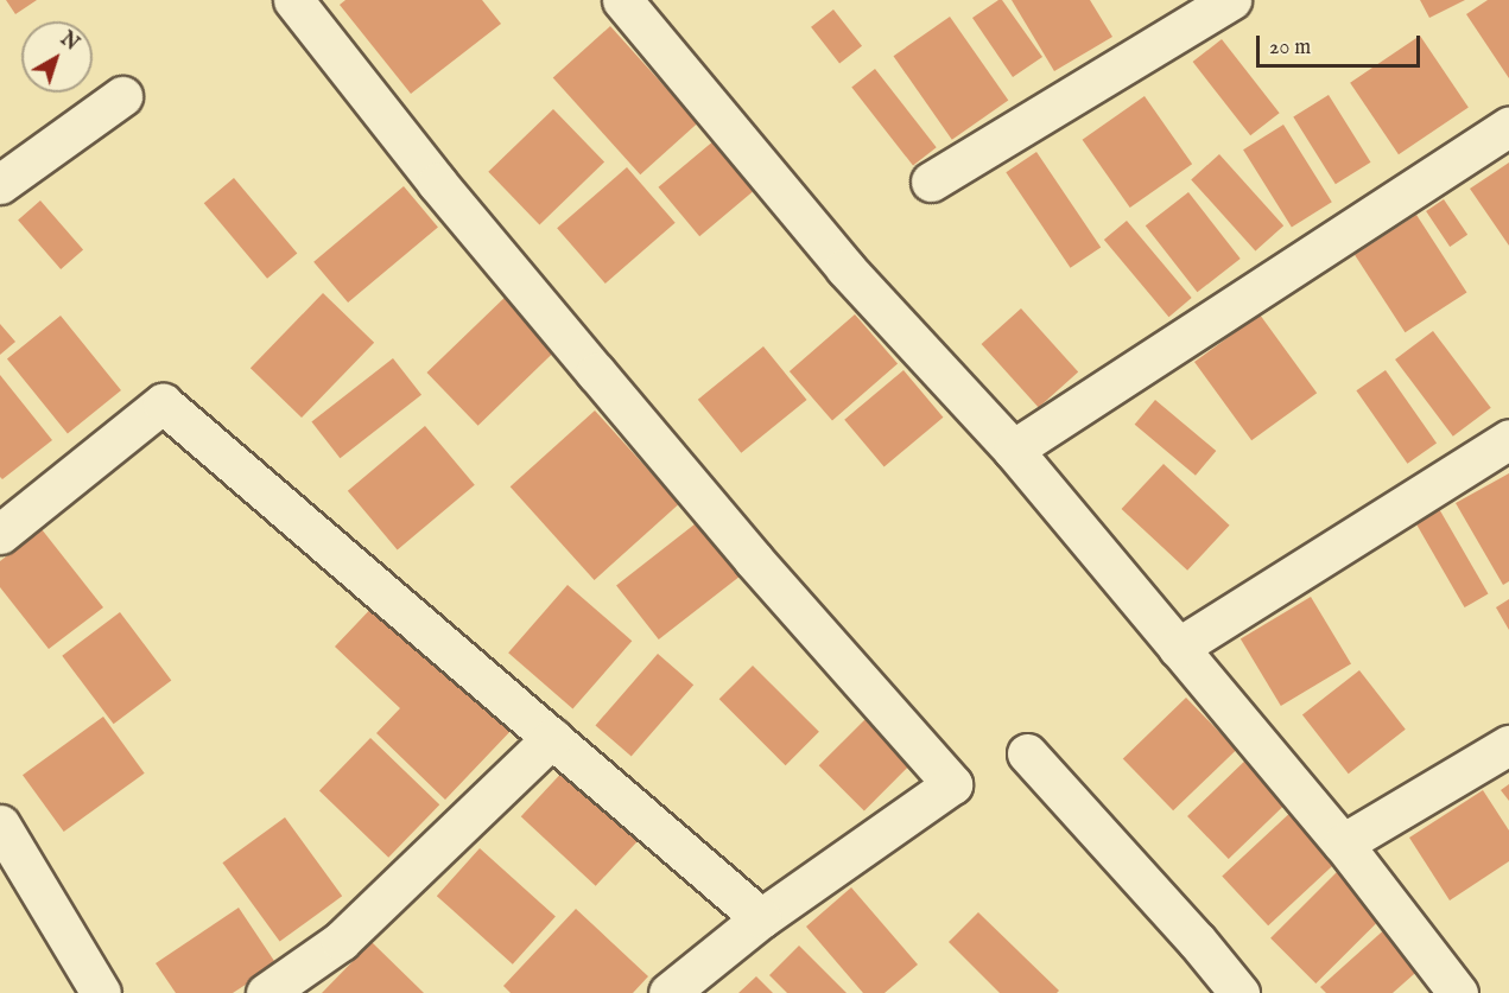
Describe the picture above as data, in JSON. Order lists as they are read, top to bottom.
{
  "scale_bar": "20 m",
  "north": "top right"
}
